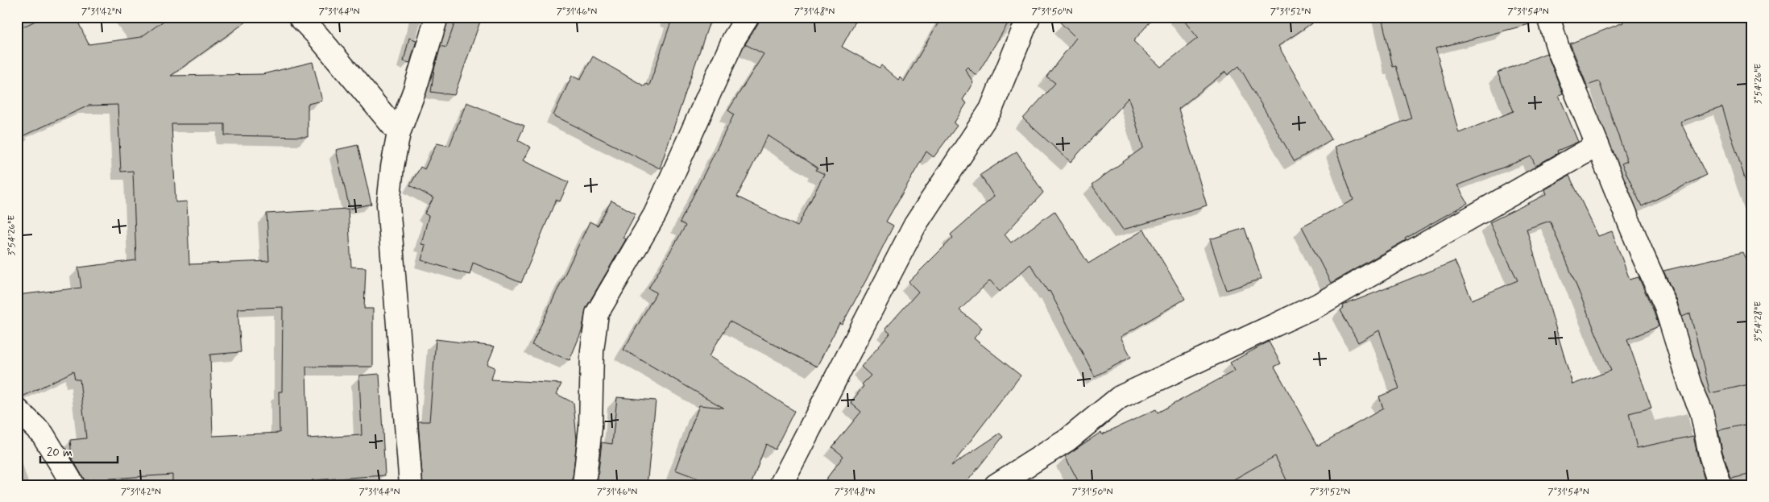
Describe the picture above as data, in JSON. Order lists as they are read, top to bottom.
{
  "scale_bar": "20 m",
  "coordinates": [
    "7°31'42\"N",
    "7°31'44\"N",
    "7°31'46\"N",
    "7°31'48\"N",
    "7°31'50\"N",
    "7°31'52\"N",
    "7°31'54\"N",
    "3°54'26\"E",
    "3°54'28\"E"
  ]
}
